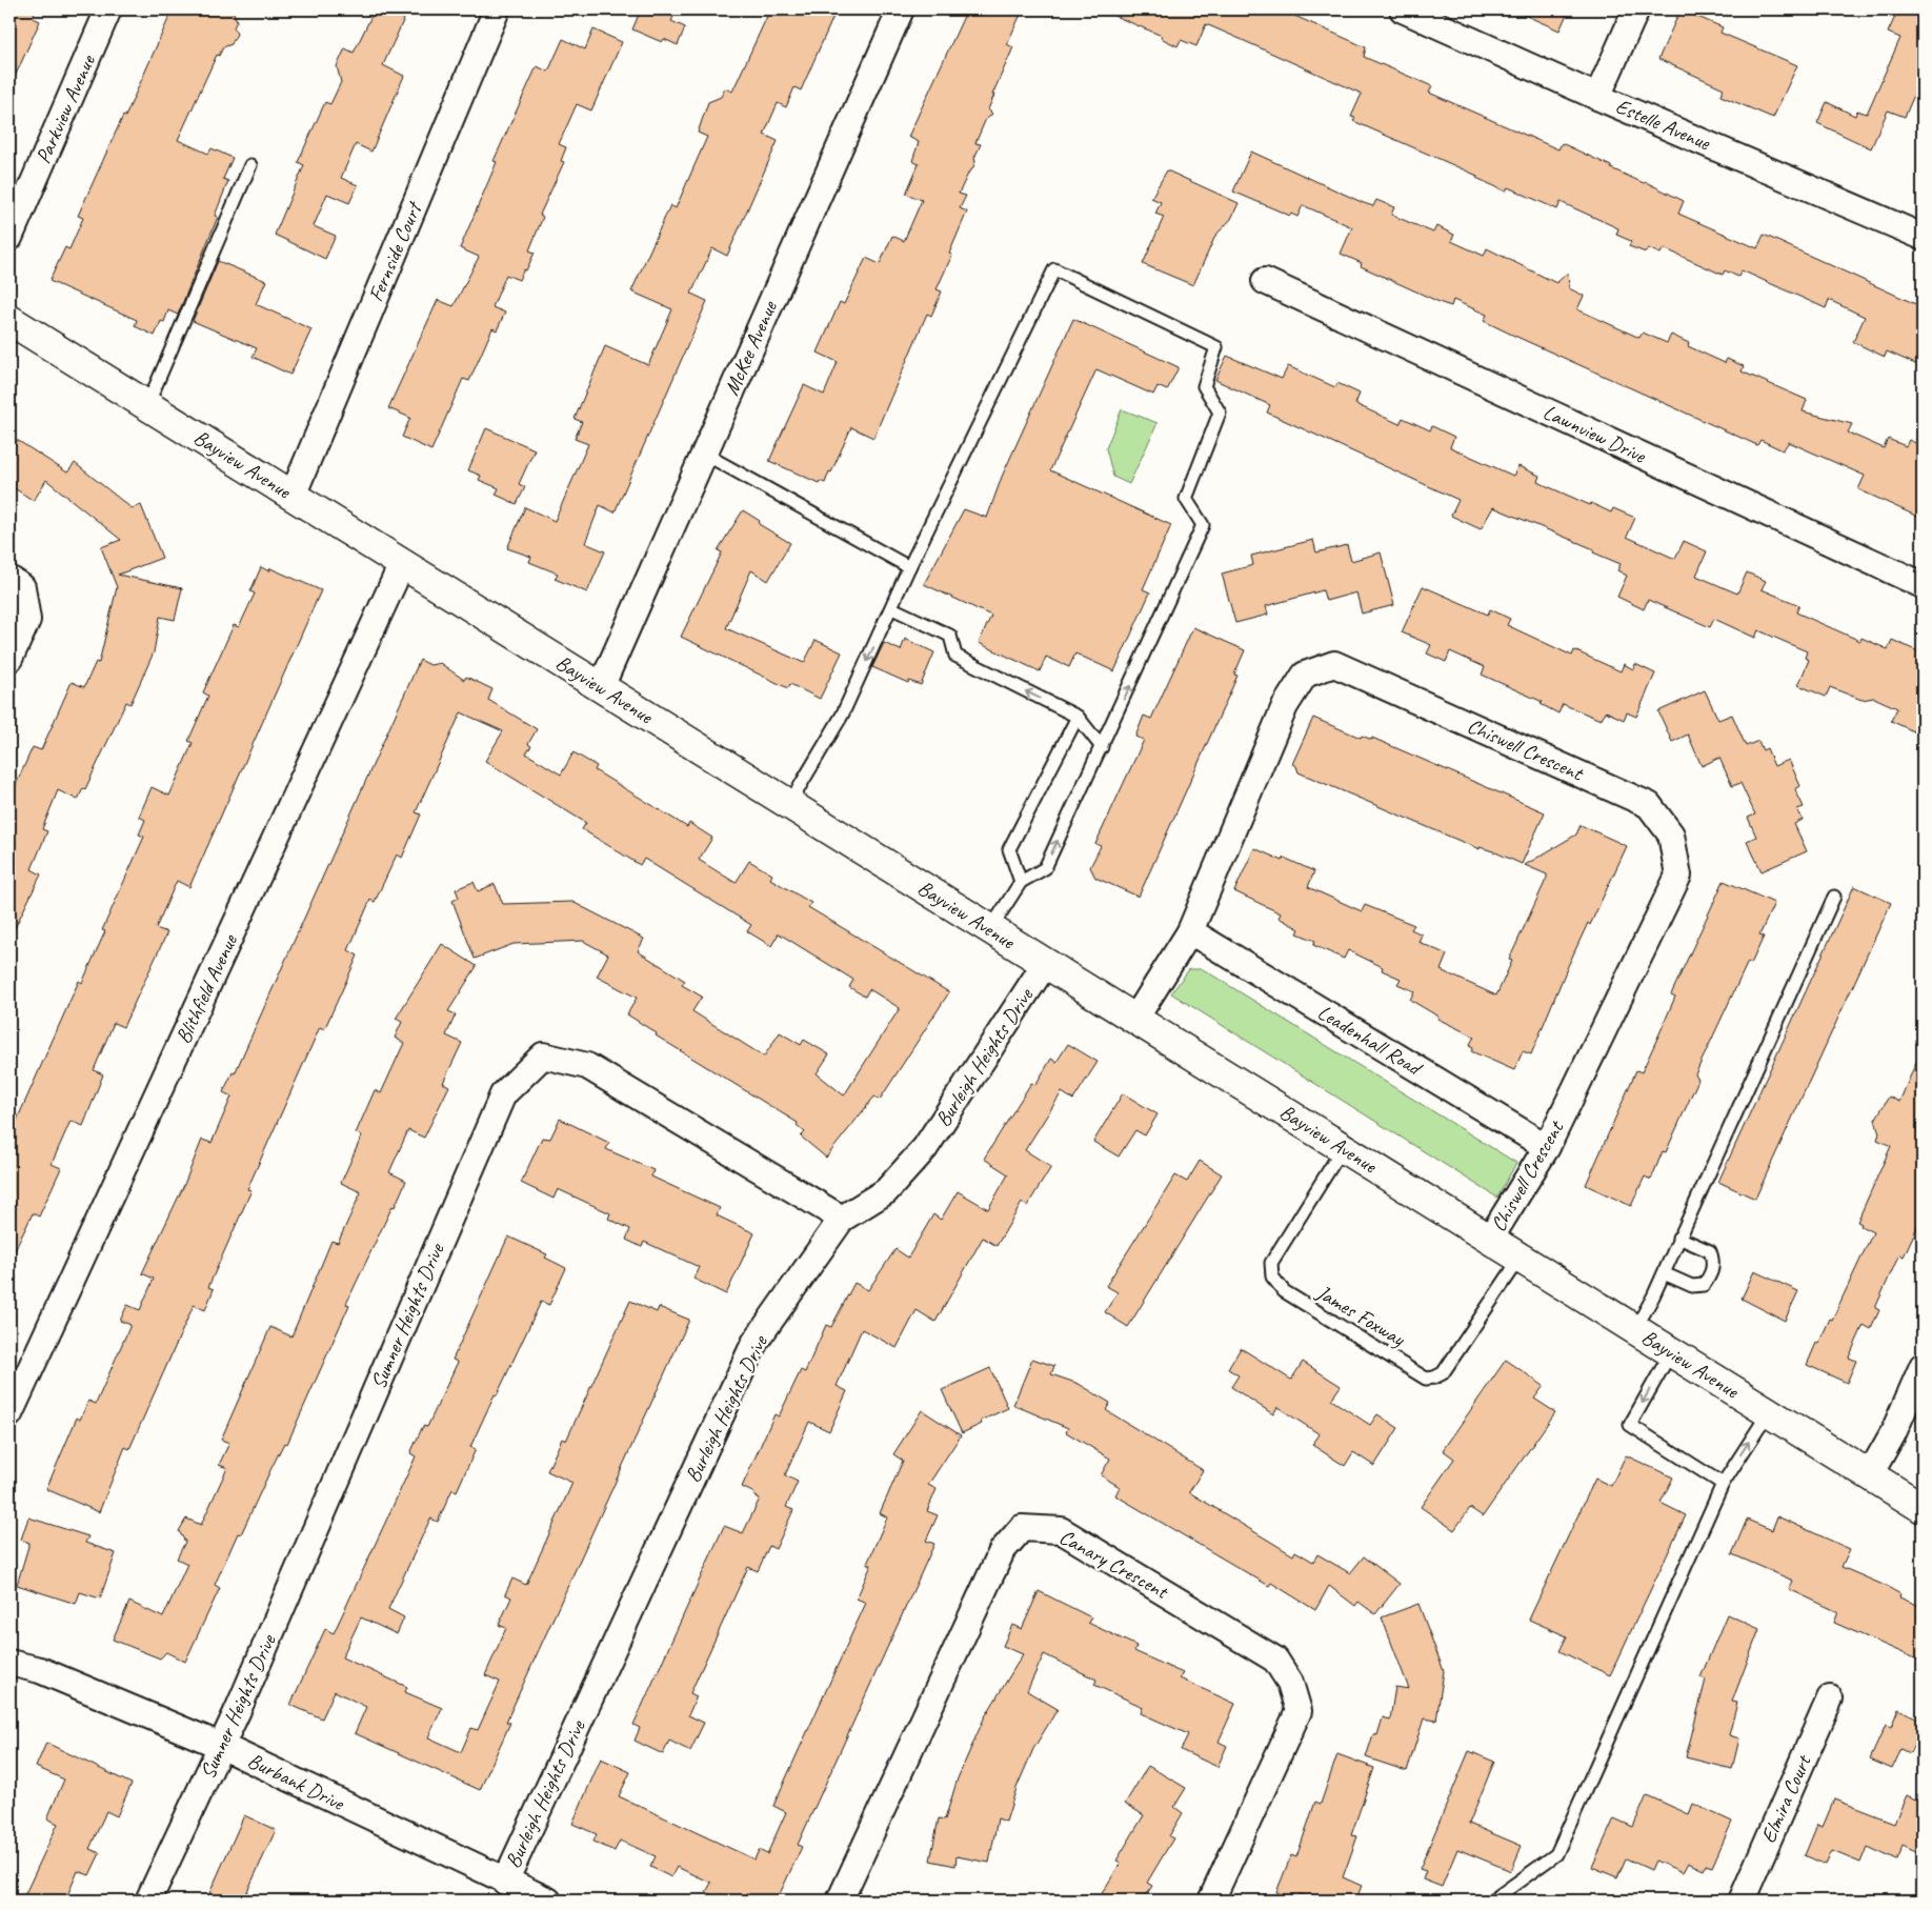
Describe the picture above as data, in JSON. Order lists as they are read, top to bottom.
{
  "streets": {
    "main road": ["Bayview Avenue"],
    "street": [
      "Parkview Avenue",
      "Estelle Avenue",
      "Fernside Court",
      "McKee Avenue",
      "Lawnview Drive",
      "Chiswell Crescent",
      "Blithfield Avenue",
      "Leadenhall Road",
      "Burleigh Heights Drive",
      "Sumner Heights Drive",
      "Canary Crescent",
      "Burbank Drive",
      "Elmira Court"
    ],
    "lane": ["James Foxway"]
  },
  "crossings": [
    ["Fernside Court", "Bayview Avenue"],
    ["McKee Avenue", "Bayview Avenue"],
    ["Bayview Avenue", "Chiswell Crescent"],
    ["Bayview Avenue", "Blithfield Avenue"],
    ["Bayview Avenue", "Burleigh Heights Drive"],
    ["Bayview Avenue", "James Foxway"],
    ["Chiswell Crescent", "Leadenhall Road"],
    ["Burleigh Heights Drive", "Sumner Heights Drive"],
    ["Burleigh Heights Drive", "Burbank Drive"],
    ["Sumner Heights Drive", "Burbank Drive"]
  ]
}
